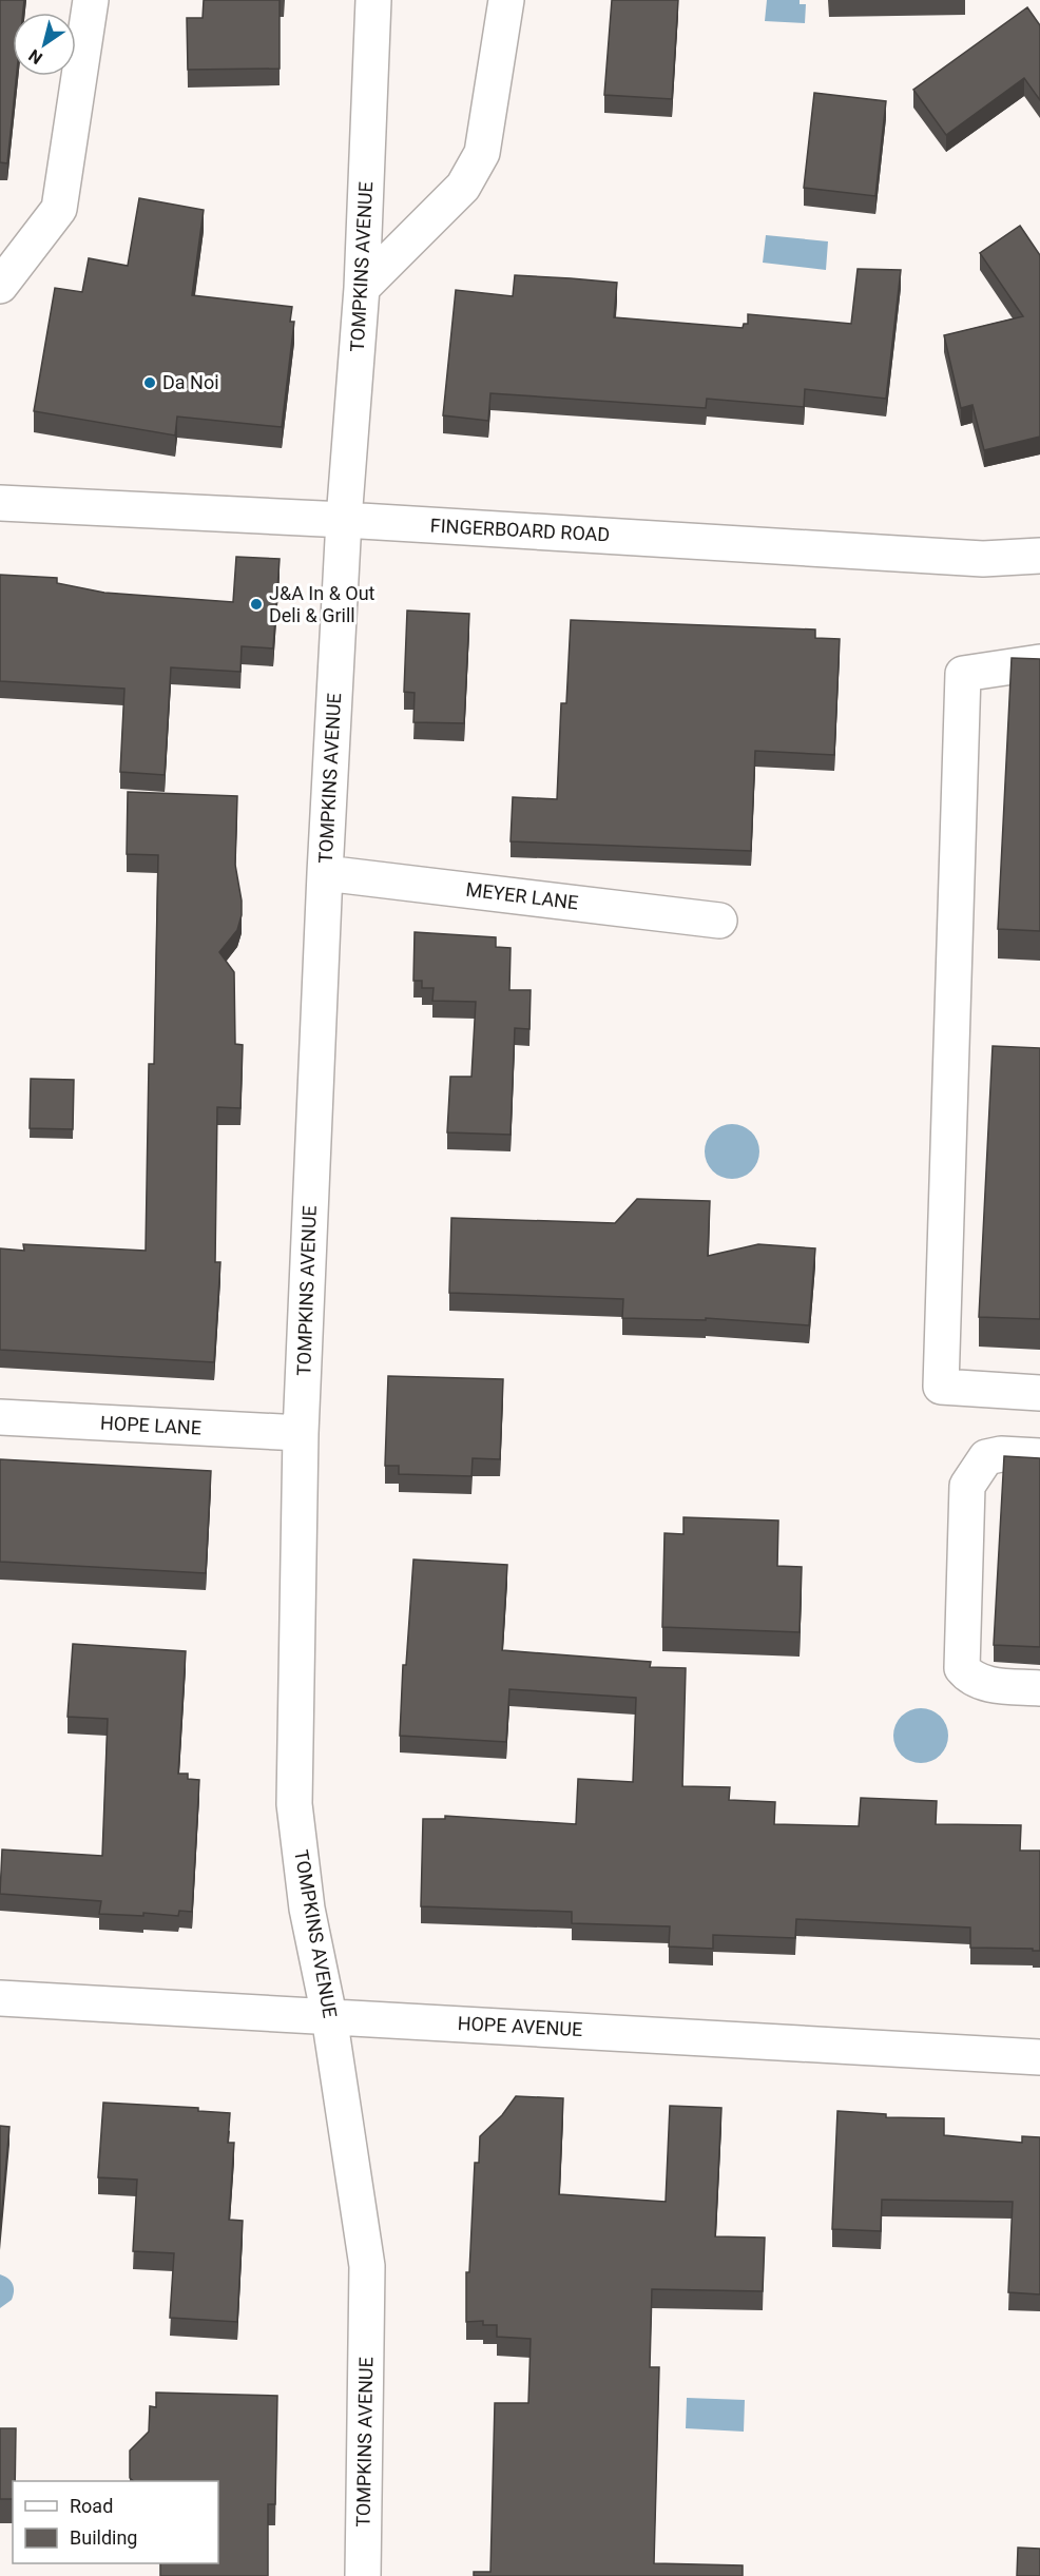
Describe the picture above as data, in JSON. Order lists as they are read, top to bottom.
{
  "streets": {
    "street": [
      "TOMPKINS AVENUE",
      "FINGERBOARD ROAD",
      "MEYER LANE",
      "HOPE LANE",
      "HOPE AVENUE"
    ]
  },
  "crossings": [
    ["TOMPKINS AVENUE", "FINGERBOARD ROAD"],
    ["TOMPKINS AVENUE", "MEYER LANE"],
    ["TOMPKINS AVENUE", "HOPE LANE"],
    ["TOMPKINS AVENUE", "HOPE AVENUE"]
  ],
  "places": ["Da Noi", "J&A In & Out Deli & Grill"],
  "legend": ["Road", "Building"],
  "north": "bottom left"
}
